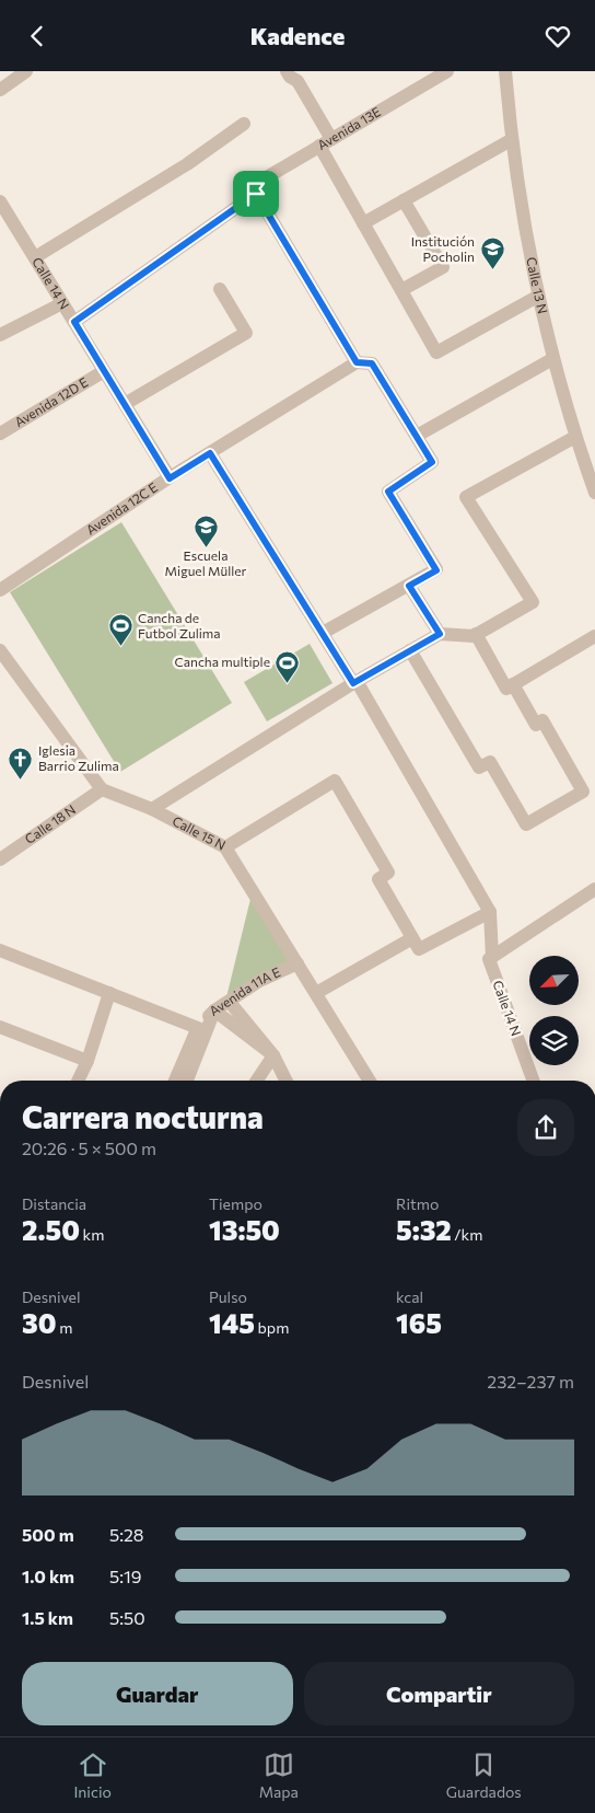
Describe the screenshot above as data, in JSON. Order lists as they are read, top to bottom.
{
  "streets": {
    "street": [
      "Avenida 13E",
      "Calle 14 N",
      "Calle 13 N",
      "Avenida 12D E",
      "Avenida 12C E",
      "Calle 18 N",
      "Calle 15 N",
      "Avenida 11A E"
    ]
  },
  "crossings": [
    ["Avenida 13E", "Calle 14 N"],
    ["Calle 14 N", "Avenida 12D E"],
    ["Calle 14 N", "Avenida 12C E"],
    ["Calle 18 N", "Calle 15 N"],
    ["Calle 15 N", "Avenida 11A E"]
  ],
  "places": {
    "school or university": ["Institución Pocholin", "Escuela Miguel Müller"],
    "sports": ["Cancha de Futbol Zulima", "Cancha multiple"],
    "church": ["Iglesia Barrio Zulima"]
  },
  "north": "bottom left",
  "page": {
    "header": "Kadence",
    "heading": ["Carrera nocturna", "20:26 · 5 × 500 m"],
    "stats": [
      ["Distancia", "2.50 km"],
      ["Tiempo", "13:50"],
      ["Ritmo", "5:32 /km"],
      ["Desnivel", "30 m"],
      ["Pulso", "145 bpm"],
      ["kcal", "165"]
    ],
    "chart": ["Desnivel", "232–237 m"],
    "list": [
      {
        "name": "500 m",
        "note": "5:28"
      },
      {
        "name": "1.0 km",
        "note": "5:19"
      },
      {
        "name": "1.5 km",
        "note": "5:50"
      }
    ],
    "buttons": ["Guardar", "Compartir"],
    "tabs": ["Inicio", "Mapa", "Guardados"]
  }
}
